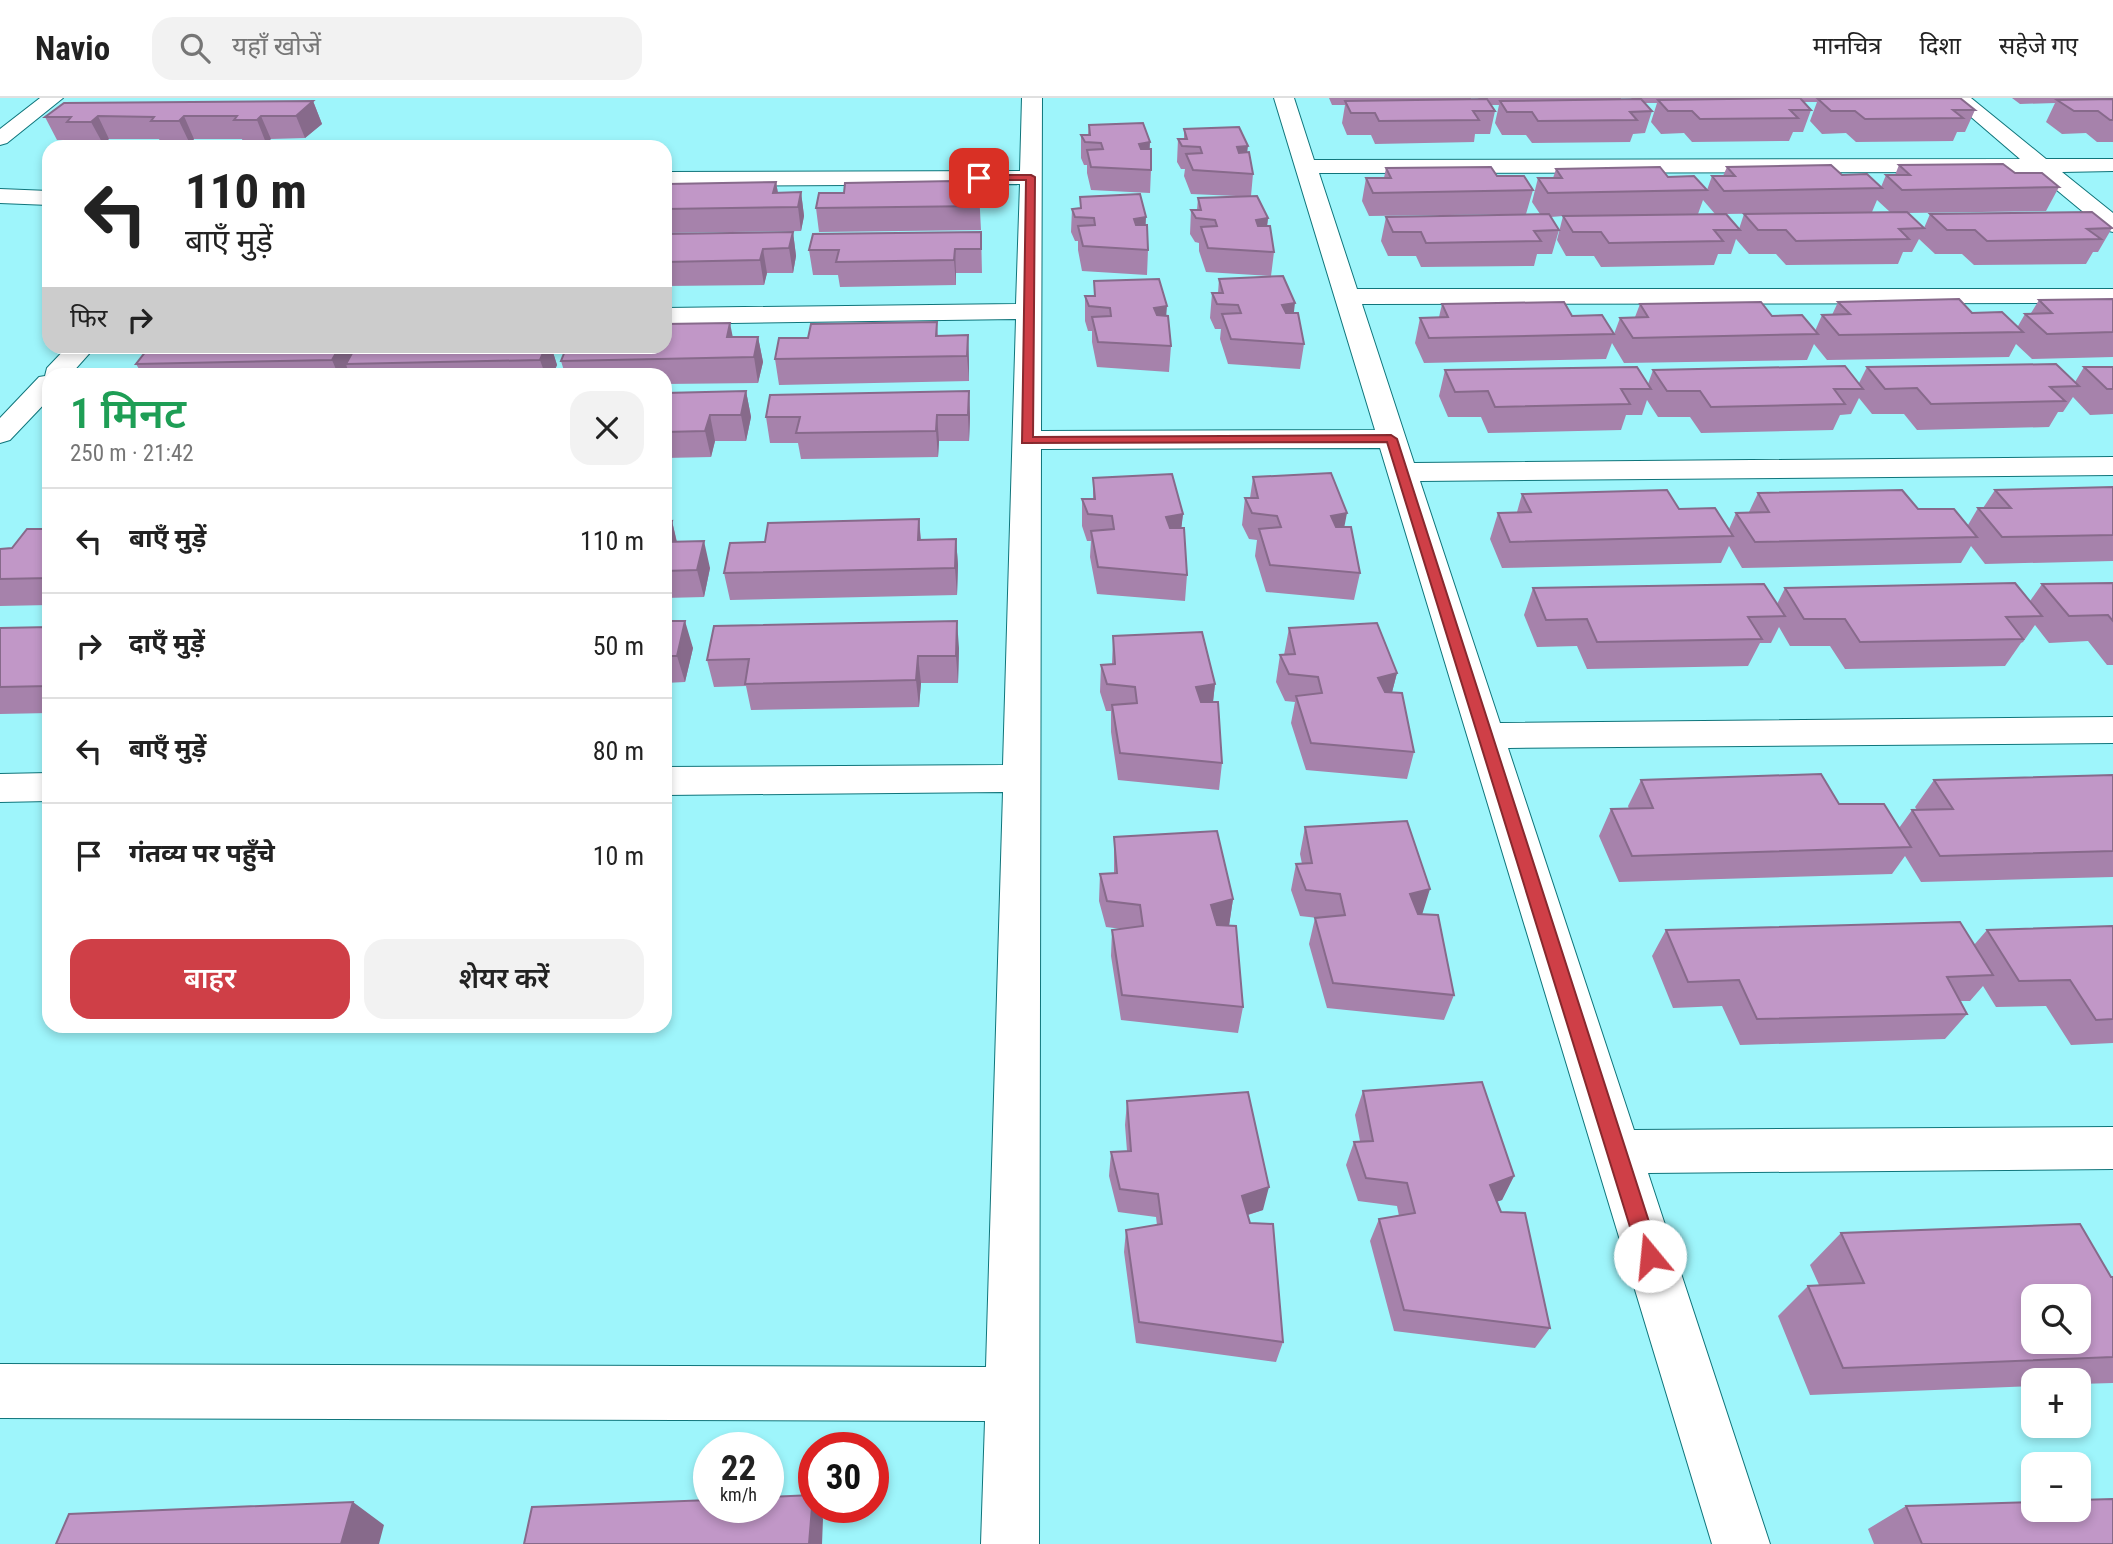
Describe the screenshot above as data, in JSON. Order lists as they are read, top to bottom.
{
  "page": {
    "header": "Navio",
    "search": "यहाँ खोजें",
    "nav": ["मानचित्र", "दिशा", "सहेजे गए"],
    "turn": ["110 m", "बाएँ मुड़ें"],
    "then": "फिर",
    "heading": ["1 मिनट", "250 m · 21:42"],
    "list": [
      {
        "name": "बाएँ मुड़ें",
        "value": "110 m"
      },
      {
        "name": "दाएँ मुड़ें",
        "value": "50 m"
      },
      {
        "name": "बाएँ मुड़ें",
        "value": "80 m"
      },
      {
        "name": "गंतव्य पर पहुँचे",
        "value": "10 m"
      }
    ],
    "buttons": ["बाहर", "शेयर करें"],
    "map_buttons": ["+", "−"],
    "speed": "22 km/h",
    "limit": "30"
  }
}
